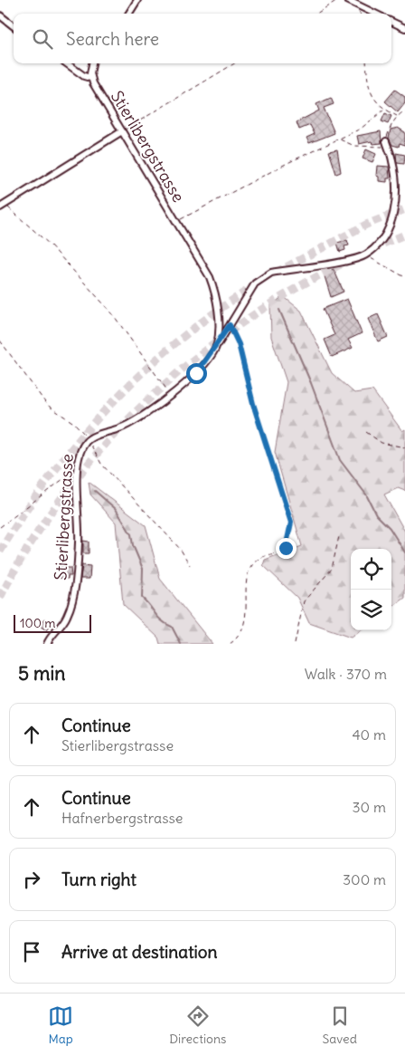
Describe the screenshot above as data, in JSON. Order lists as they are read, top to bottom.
{
  "streets": {
    "lane": ["Stierlibergstrasse"]
  },
  "scale_bar": "100 m",
  "page": {
    "search": "Search here",
    "scale": "100 m",
    "heading": ["5 min", "Walk · 370 m"],
    "list": [
      ["Continue", "Stierlibergstrasse", "40 m"],
      ["Continue", "Hafnerbergstrasse", "30 m"],
      ["Turn right", "300 m"],
      "Arrive at destination"
    ],
    "nav": ["Map", "Directions", "Saved"]
  }
}
